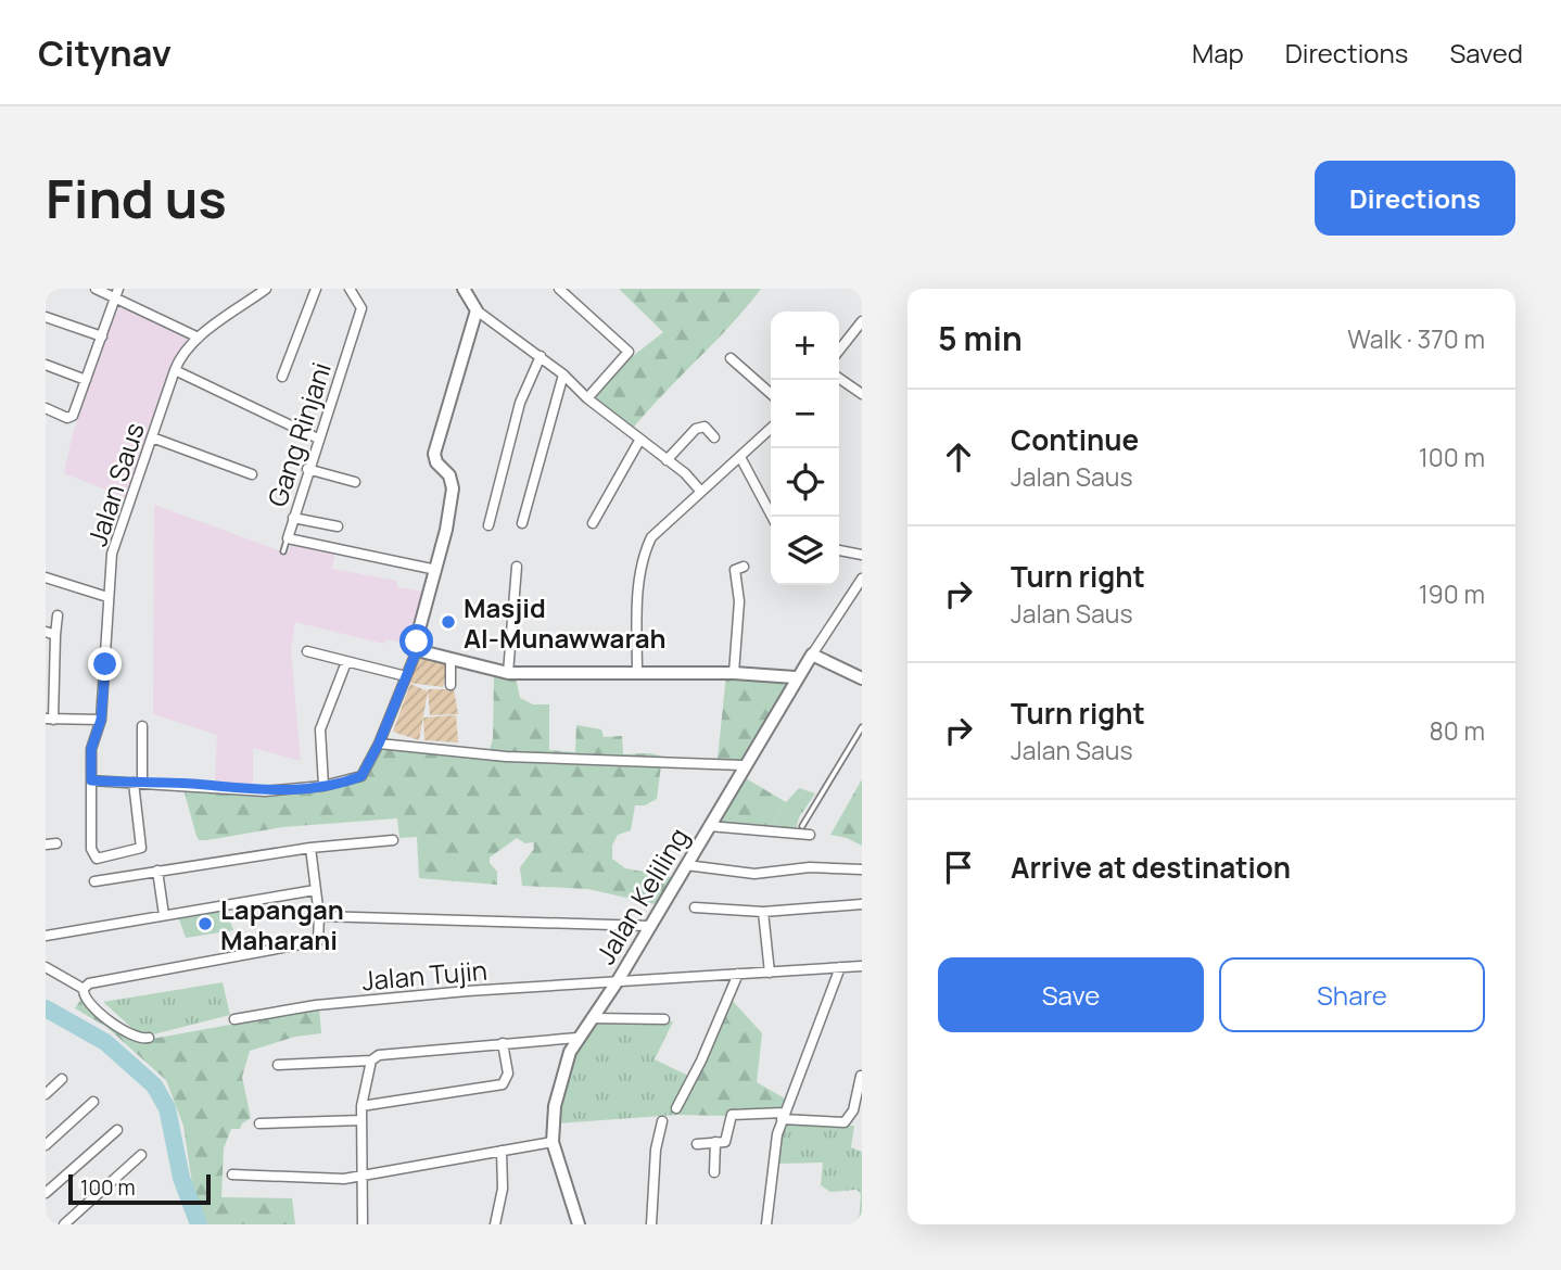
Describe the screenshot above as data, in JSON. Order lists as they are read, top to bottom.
{
  "streets": {
    "street": [
      "Gang Rinjani",
      "Jalan Saus",
      "Jalan Keliling",
      "Jalan Tujin"
    ]
  },
  "crossings": [
    ["Jalan Keliling", "Jalan Tujin"]
  ],
  "places": ["Masjid Al-Munawwarah", "Lapangan Maharani"],
  "scale_bar": "100 m",
  "page": {
    "header": "Citynav",
    "nav": ["Map", "Directions", "Saved"],
    "buttons": [
      "Directions",
      ["Save", "Share"]
    ],
    "title": "Find us",
    "heading": ["5 min", "Walk · 370 m"],
    "map_buttons": ["+", "−"],
    "list": [
      ["Continue", "Jalan Saus", "100 m"],
      ["Turn right", "Jalan Saus", "190 m"],
      ["Turn right", "Jalan Saus", "80 m"],
      "Arrive at destination"
    ],
    "scale": "100 m"
  }
}
